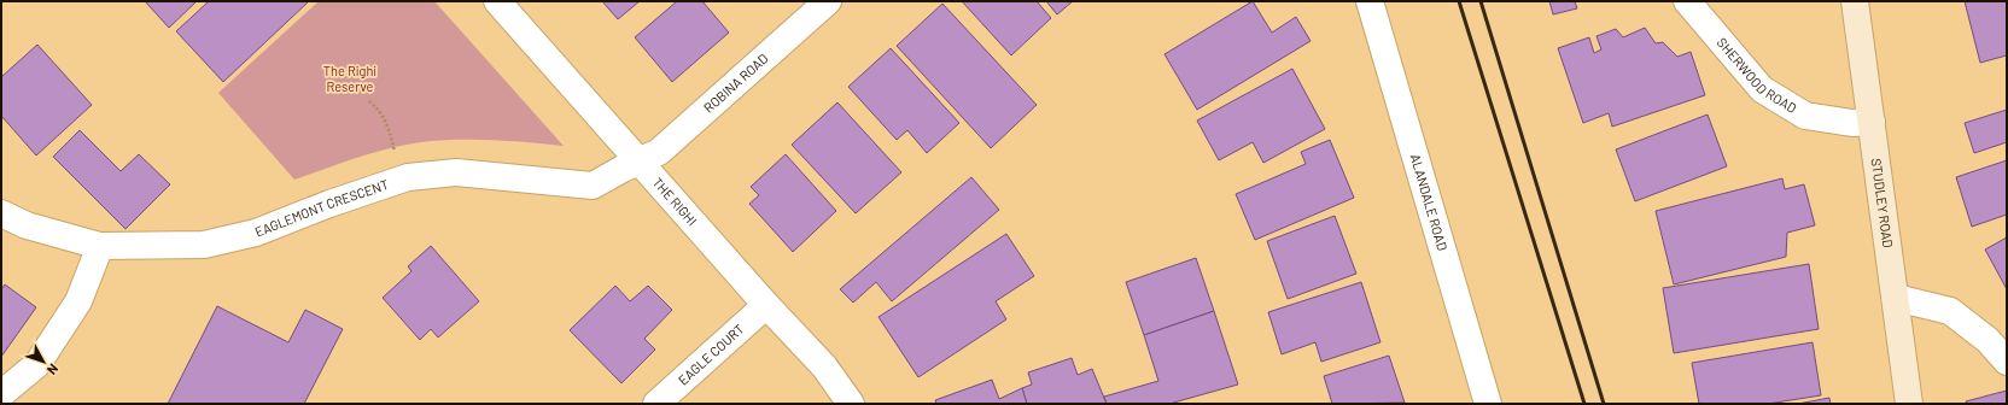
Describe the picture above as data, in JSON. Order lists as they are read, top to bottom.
{
  "streets": {
    "street": [
      "SHERWOOD ROAD",
      "ROBINA ROAD",
      "THE RIGHI",
      "ALANDALE ROAD",
      "STUDLEY ROAD",
      "EAGLEMONT CRESCENT",
      "EAGLE COURT"
    ]
  },
  "crossings": [
    ["SHERWOOD ROAD", "STUDLEY ROAD"],
    ["ROBINA ROAD", "THE RIGHI"],
    ["ROBINA ROAD", "EAGLEMONT CRESCENT"],
    ["THE RIGHI", "EAGLEMONT CRESCENT"],
    ["THE RIGHI", "EAGLE COURT"]
  ],
  "parks": ["The Righi Reserve"],
  "north": "bottom right"
}
